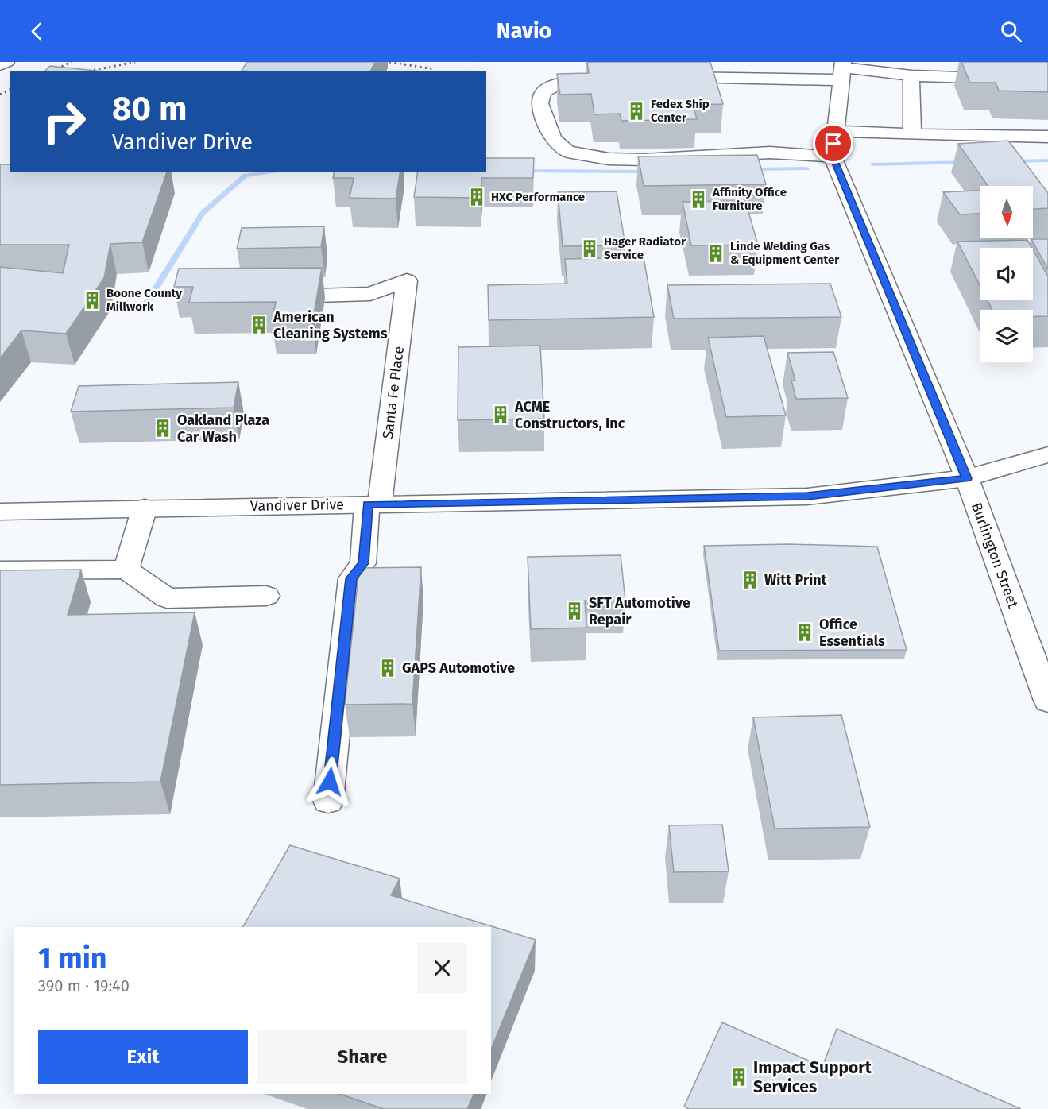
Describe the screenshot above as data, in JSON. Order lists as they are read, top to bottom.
{
  "streets": {
    "street": ["Santa Fe Place", "Vandiver Drive", "Burlington Street"]
  },
  "crossings": [
    ["Santa Fe Place", "Vandiver Drive"],
    ["Vandiver Drive", "Burlington Street"]
  ],
  "places": {
    "building": [
      "Fedex Ship Center",
      "HXC Performance",
      "Affinity Office Furniture",
      "Hager Radiator Service",
      "Linde Welding Gas & Equipment Center",
      "Boone County Millwork",
      "American Cleaning Systems",
      "ACME Constructors, Inc",
      "Oakland Plaza Car Wash",
      "Witt Print",
      "SFT Automotive Repair",
      "Office Essentials",
      "GAPS Automotive",
      "Impact Support Services"
    ]
  },
  "north": "bottom",
  "page": {
    "header": "Navio",
    "turn": ["80 m", "Vandiver Drive"],
    "heading": ["1 min", "390 m · 19:40"],
    "buttons": ["Exit", "Share"]
  }
}
